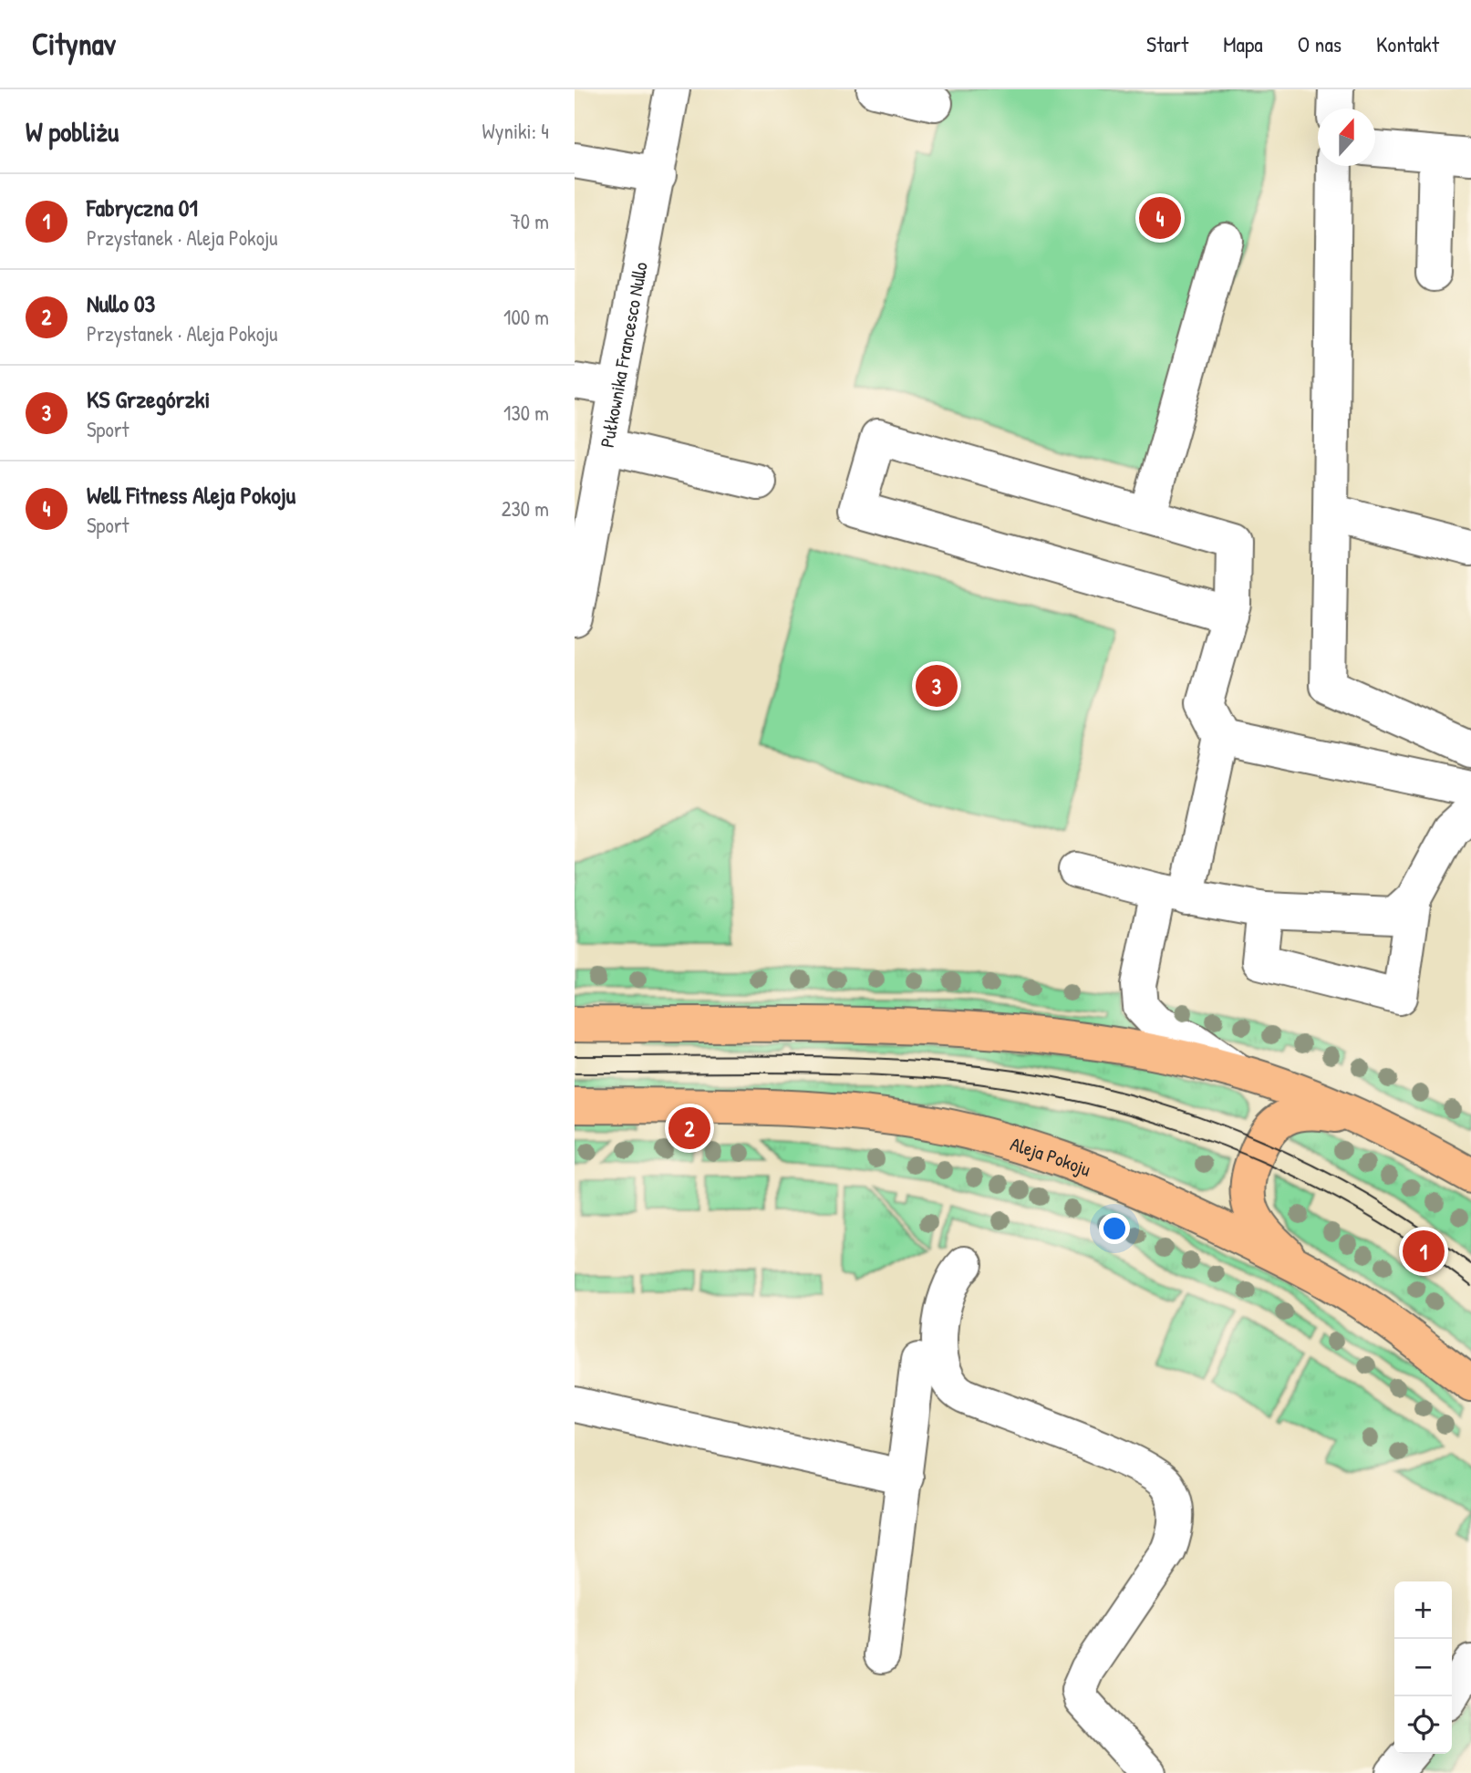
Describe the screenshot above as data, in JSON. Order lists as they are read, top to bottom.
{
  "streets": {
    "main road": ["Aleja Pokoju"],
    "street": ["Pułkownika Francesco Nullo"]
  },
  "north": "top",
  "page": {
    "header": "Citynav",
    "nav": [
      "Start",
      "Mapa",
      "O nas",
      "Kontakt"
    ],
    "heading": ["W pobliżu", "Wyniki: 4"],
    "list": [
      {
        "mark": "1",
        "name": "Fabryczna 01",
        "note": "Przystanek · Aleja Pokoju",
        "value": "70 m"
      },
      {
        "mark": "2",
        "name": "Nullo 03",
        "note": "Przystanek · Aleja Pokoju",
        "value": "100 m"
      },
      {
        "mark": "3",
        "name": "KS Grzegórzki",
        "note": "Sport",
        "value": "130 m"
      },
      {
        "mark": "4",
        "name": "Well Fitness Aleja Pokoju",
        "note": "Sport",
        "value": "230 m"
      }
    ],
    "pins": [
      "4",
      "3",
      "2",
      "1"
    ],
    "map_buttons": ["+", "−"]
  }
}
